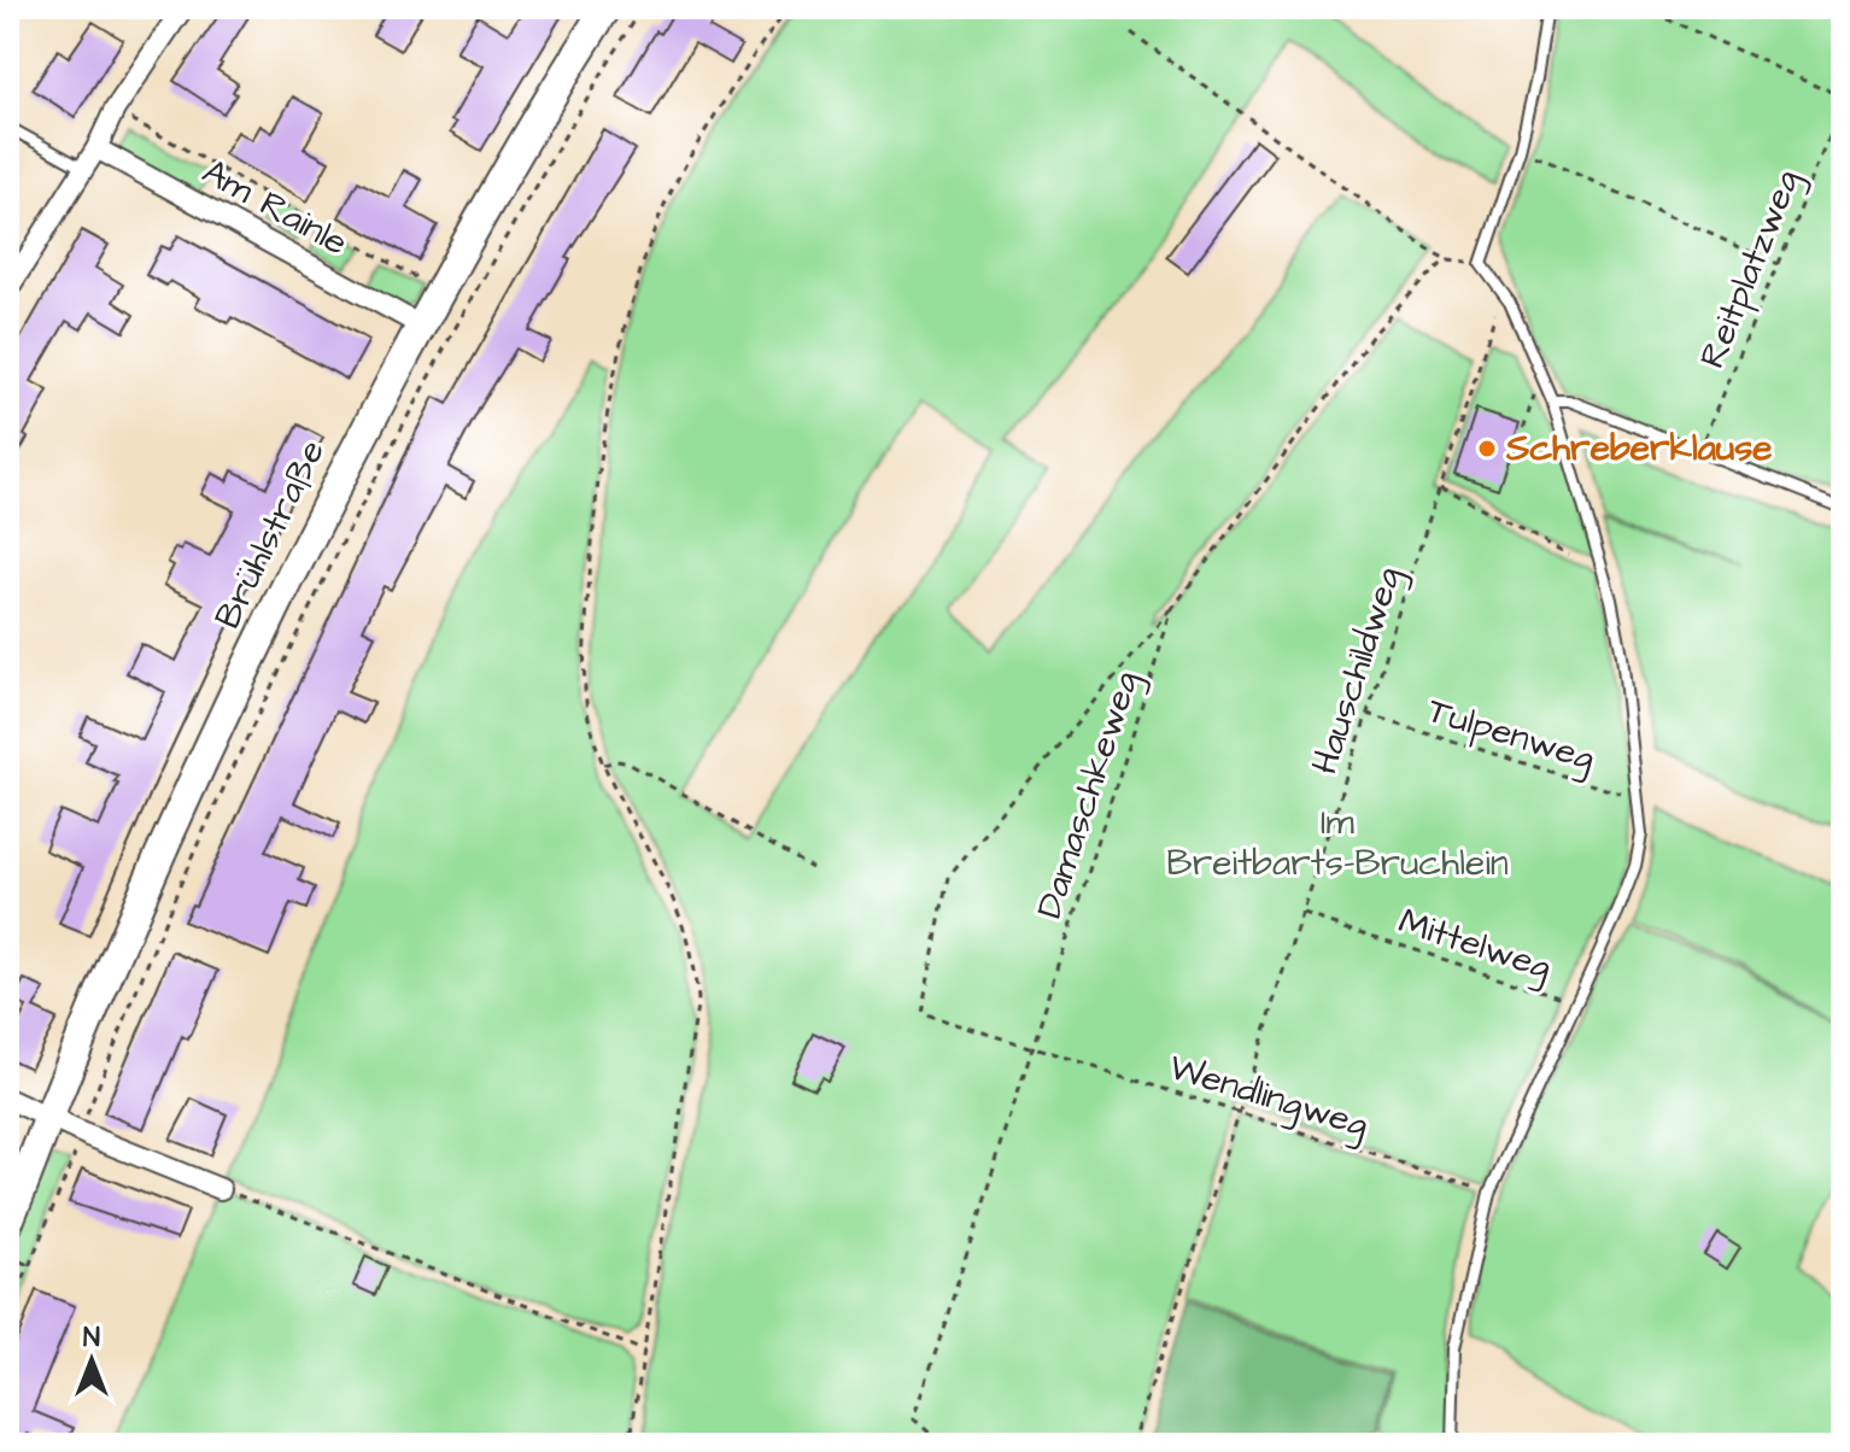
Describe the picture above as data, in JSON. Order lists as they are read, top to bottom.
{
  "streets": {
    "street": ["Am Rainle", "Brühlstraße"],
    "path": [
      "Reitplatzweg",
      "Hauschildweg",
      "Tulpenweg",
      "Damaschkeweg",
      "Mittelweg",
      "Wendlingweg"
    ]
  },
  "crossings": [
    ["Am Rainle", "Brühlstraße"],
    ["Hauschildweg", "Tulpenweg"],
    ["Hauschildweg", "Mittelweg"],
    ["Hauschildweg", "Wendlingweg"],
    ["Damaschkeweg", "Wendlingweg"]
  ],
  "parks": ["Im Breitbarts-Bruchlein"],
  "places": ["Schreberklause"],
  "north": "top"
}
